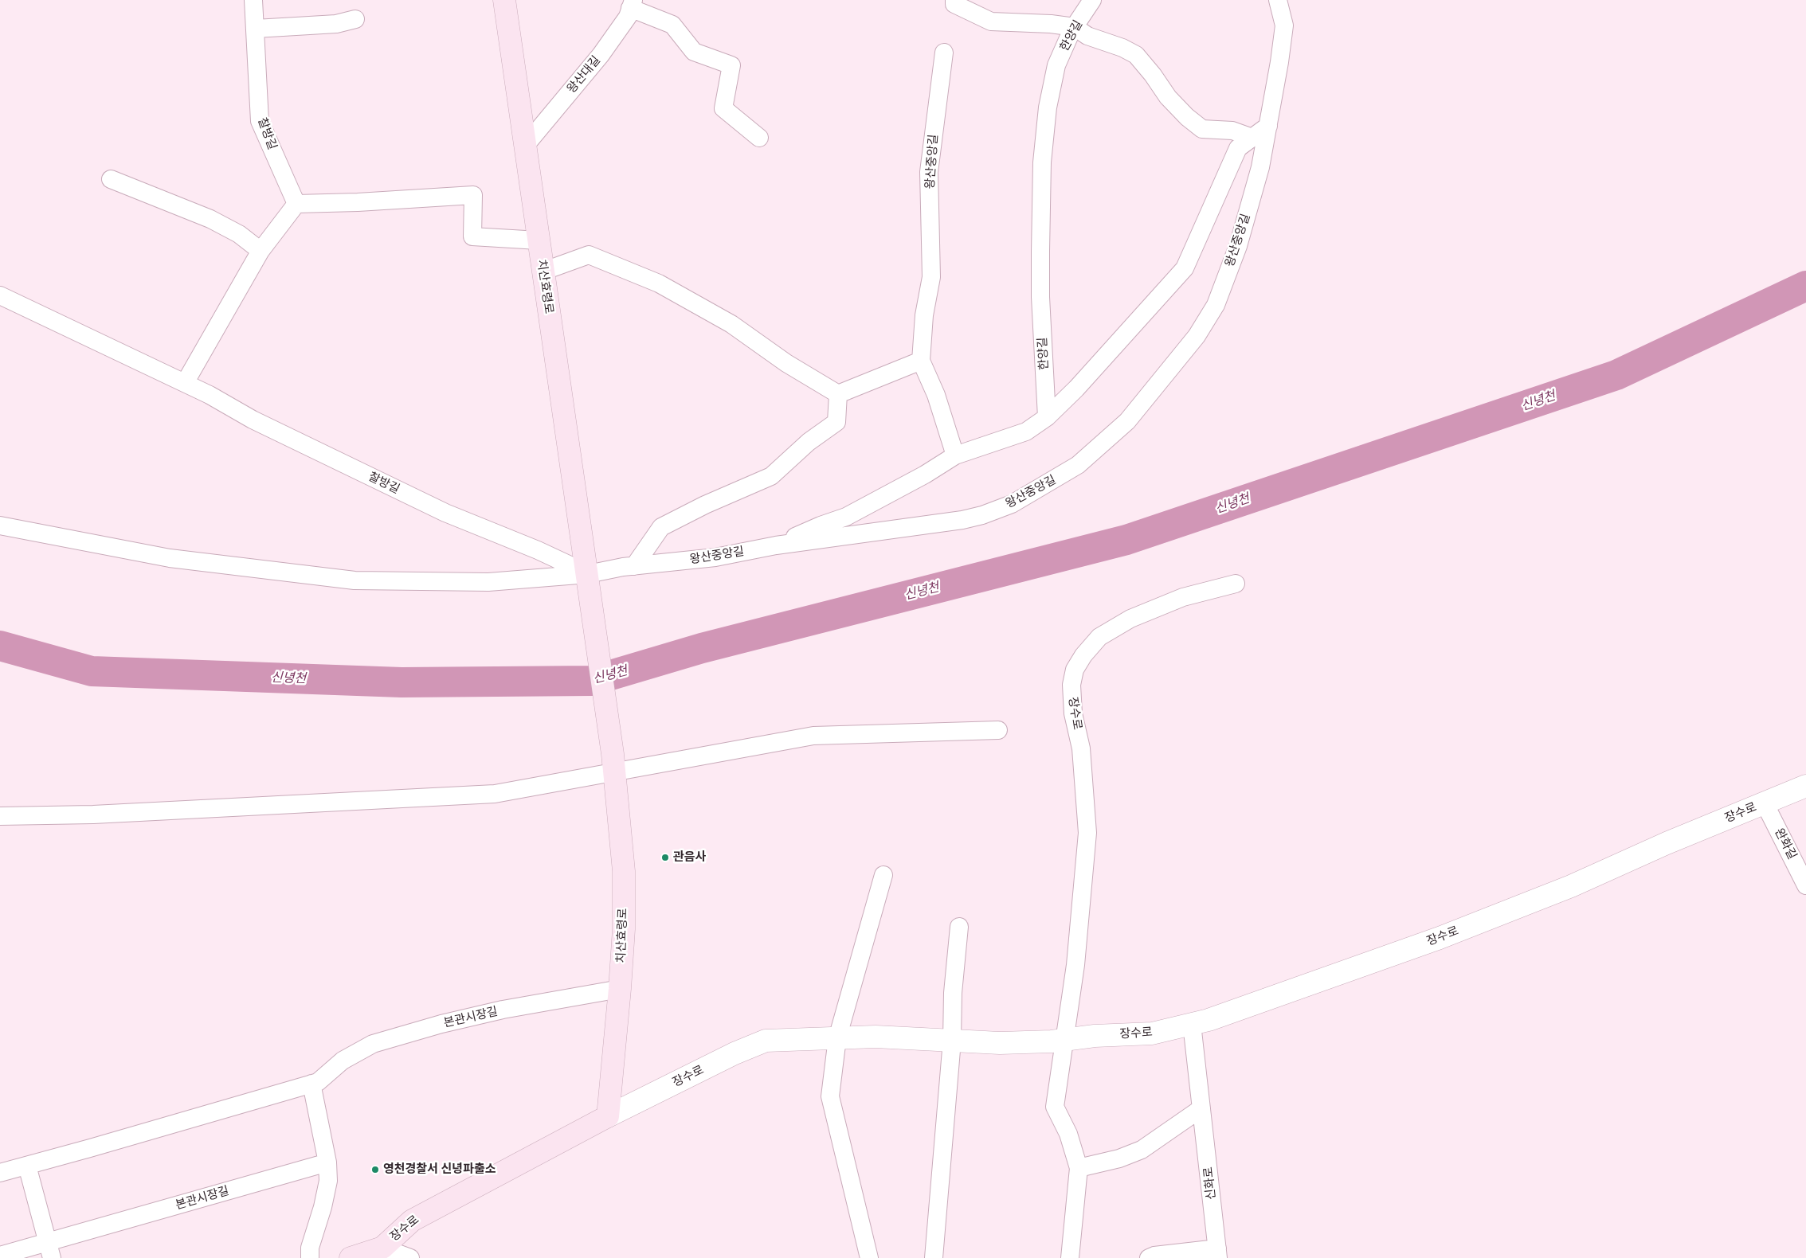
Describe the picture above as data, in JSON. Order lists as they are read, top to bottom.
{
  "streets": {
    "main road": ["치산효령로", "장수로"],
    "street": [
      "한양길",
      "왕산대길",
      "찰방길",
      "왕산중앙길",
      "완화길",
      "본관시장길",
      "신화로"
    ]
  },
  "crossings": [
    ["왕산대길", "치산효령로"],
    ["찰방길", "왕산중앙길"],
    ["찰방길", "치산효령로"],
    ["왕산중앙길", "치산효령로"],
    ["치산효령로", "장수로"],
    ["치산효령로", "본관시장길"],
    ["장수로", "완화길"],
    ["장수로", "신화로"]
  ],
  "water": ["신녕천"],
  "places": ["관음사", "영천경찰서 신녕파출소"]
}
